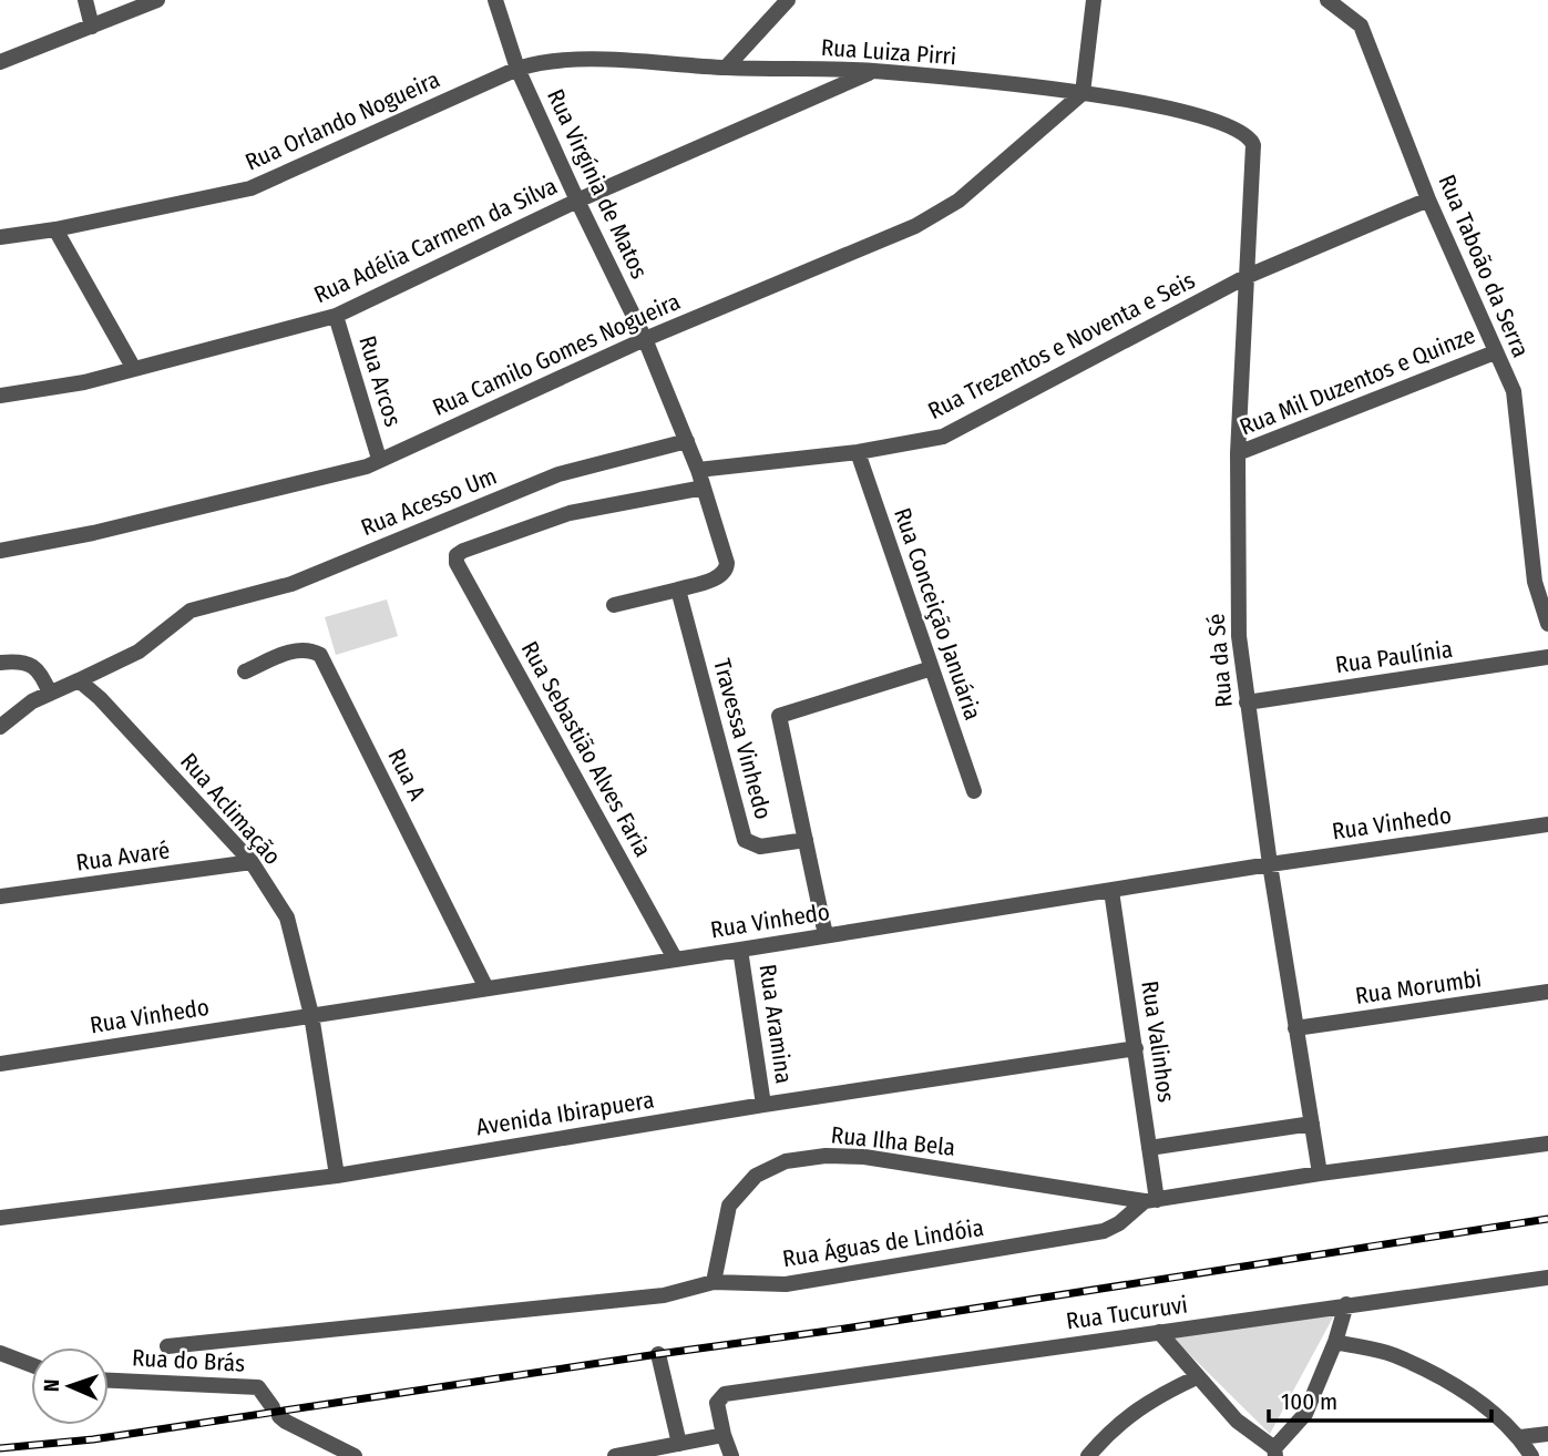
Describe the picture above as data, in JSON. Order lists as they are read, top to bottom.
{
  "streets": {
    "street": [
      "Rua Luiza Pirri",
      "Rua Orlando Nogueira",
      "Rua Virgínia de Matos",
      "Rua Adélia Carmem da Silva",
      "Rua Taboão da Serra",
      "Rua Trezentos e Noventa e Seis",
      "Rua Camilo Gomes Nogueira",
      "Rua Arcos",
      "Rua Mil Duzentos e Quinze",
      "Rua Acesso Um",
      "Rua Conceição Januária",
      "Rua Paulínia",
      "Rua da Sé",
      "Travessa Vinhedo",
      "Rua Sebastião Alves Faria",
      "Rua A",
      "Rua Aclimação",
      "Rua Vinhedo",
      "Rua Avaré",
      "Rua Morumbi",
      "Rua Aramina",
      "Rua Valinhos",
      "Avenida Ibirapuera",
      "Rua Ilha Bela",
      "Rua Águas de Lindóia",
      "Rua Tucuruvi",
      "Rua do Brás"
    ]
  },
  "crossings": [
    ["Rua Luiza Pirri", "Rua Orlando Nogueira"],
    ["Rua Luiza Pirri", "Rua Virgínia de Matos"],
    ["Rua Luiza Pirri", "Rua Adélia Carmem da Silva"],
    ["Rua Luiza Pirri", "Rua Camilo Gomes Nogueira"],
    ["Rua Luiza Pirri", "Rua da Sé"],
    ["Rua Orlando Nogueira", "Rua Virgínia de Matos"],
    ["Rua Virgínia de Matos", "Rua Adélia Carmem da Silva"],
    ["Rua Virgínia de Matos", "Rua Trezentos e Noventa e Seis"],
    ["Rua Virgínia de Matos", "Rua Camilo Gomes Nogueira"],
    ["Rua Virgínia de Matos", "Rua Acesso Um"],
    ["Rua Adélia Carmem da Silva", "Rua Arcos"],
    ["Rua Taboão da Serra", "Rua Trezentos e Noventa e Seis"],
    ["Rua Taboão da Serra", "Rua Mil Duzentos e Quinze"],
    ["Rua Trezentos e Noventa e Seis", "Rua Conceição Januária"],
    ["Rua Trezentos e Noventa e Seis", "Rua da Sé"],
    ["Rua Camilo Gomes Nogueira", "Rua Arcos"],
    ["Rua Mil Duzentos e Quinze", "Rua da Sé"],
    ["Rua Acesso Um", "Rua Aclimação"],
    ["Rua Paulínia", "Rua da Sé"],
    ["Rua da Sé", "Rua Vinhedo"],
    ["Rua da Sé", "Rua Morumbi"],
    ["Rua da Sé", "Rua Águas de Lindóia"],
    ["Rua Sebastião Alves Faria", "Rua Vinhedo"],
    ["Rua A", "Rua Vinhedo"],
    ["Rua Aclimação", "Rua Vinhedo"],
    ["Rua Aclimação", "Rua Avaré"],
    ["Rua Aclimação", "Avenida Ibirapuera"],
    ["Rua Vinhedo", "Rua Aramina"],
    ["Rua Vinhedo", "Rua Valinhos"],
    ["Rua Aramina", "Avenida Ibirapuera"],
    ["Rua Valinhos", "Avenida Ibirapuera"],
    ["Rua Valinhos", "Rua Ilha Bela"],
    ["Rua Valinhos", "Rua Águas de Lindóia"],
    ["Rua Ilha Bela", "Rua Águas de Lindóia"]
  ],
  "scale_bar": "100 m",
  "north": "left"
}
